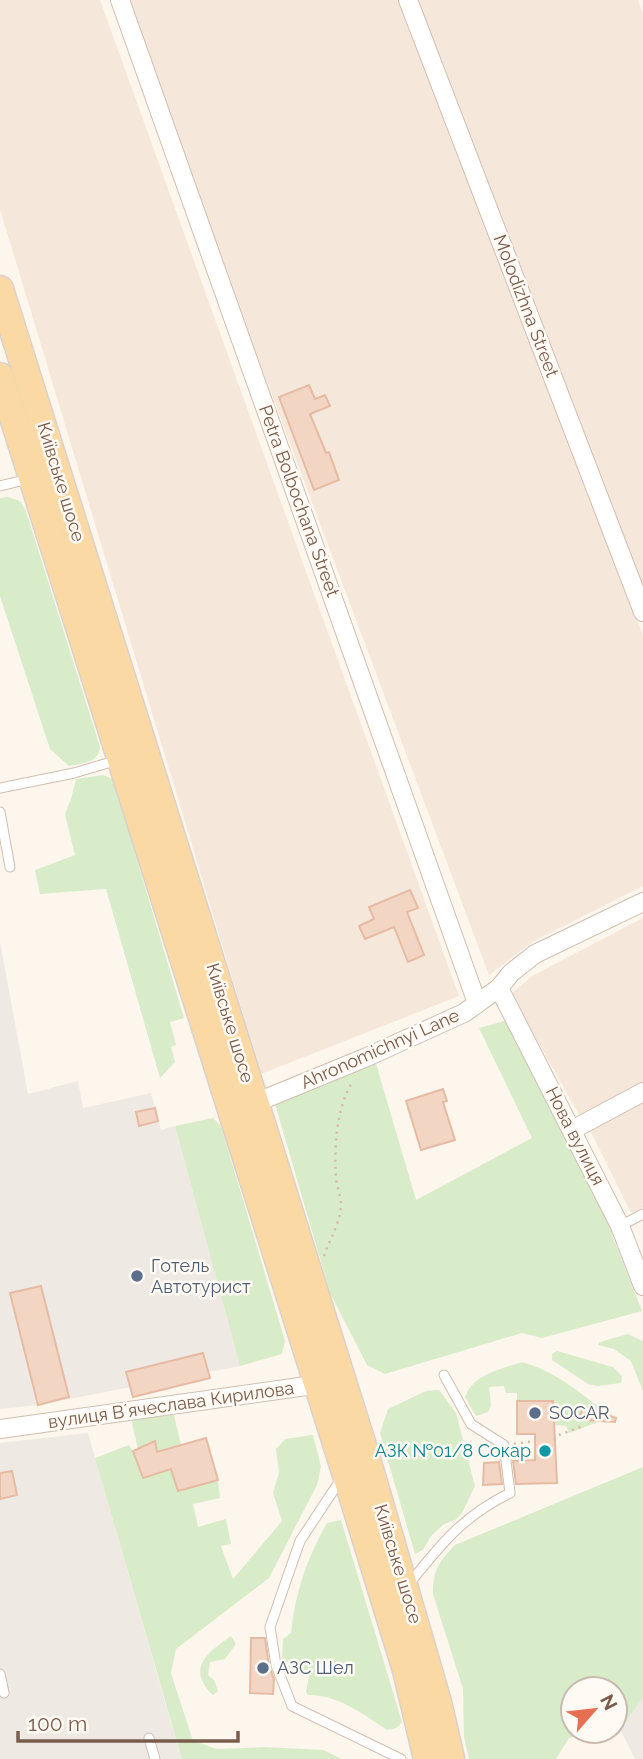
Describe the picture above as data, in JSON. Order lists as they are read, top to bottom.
{
  "streets": {
    "main road": ["Київське шосе"],
    "street": [
      "Molodizhna Street",
      "Petra Bolbochana Street",
      "Ahronomichnyi Lane",
      "Нова вулиця",
      "вулиця Вʼячеслава Кирилова"
    ]
  },
  "crossings": [
    ["Київське шосе", "Ahronomichnyi Lane"],
    ["Київське шосе", "вулиця Вʼячеслава Кирилова"],
    ["Petra Bolbochana Street", "Ahronomichnyi Lane"],
    ["Ahronomichnyi Lane", "Нова вулиця"]
  ],
  "places": [
    "Готель Автотурист",
    "SOCAR",
    "АЗК №01/8 Сокар",
    "АЗС Шел"
  ],
  "scale_bar": "100 m",
  "north": "top right"
}
